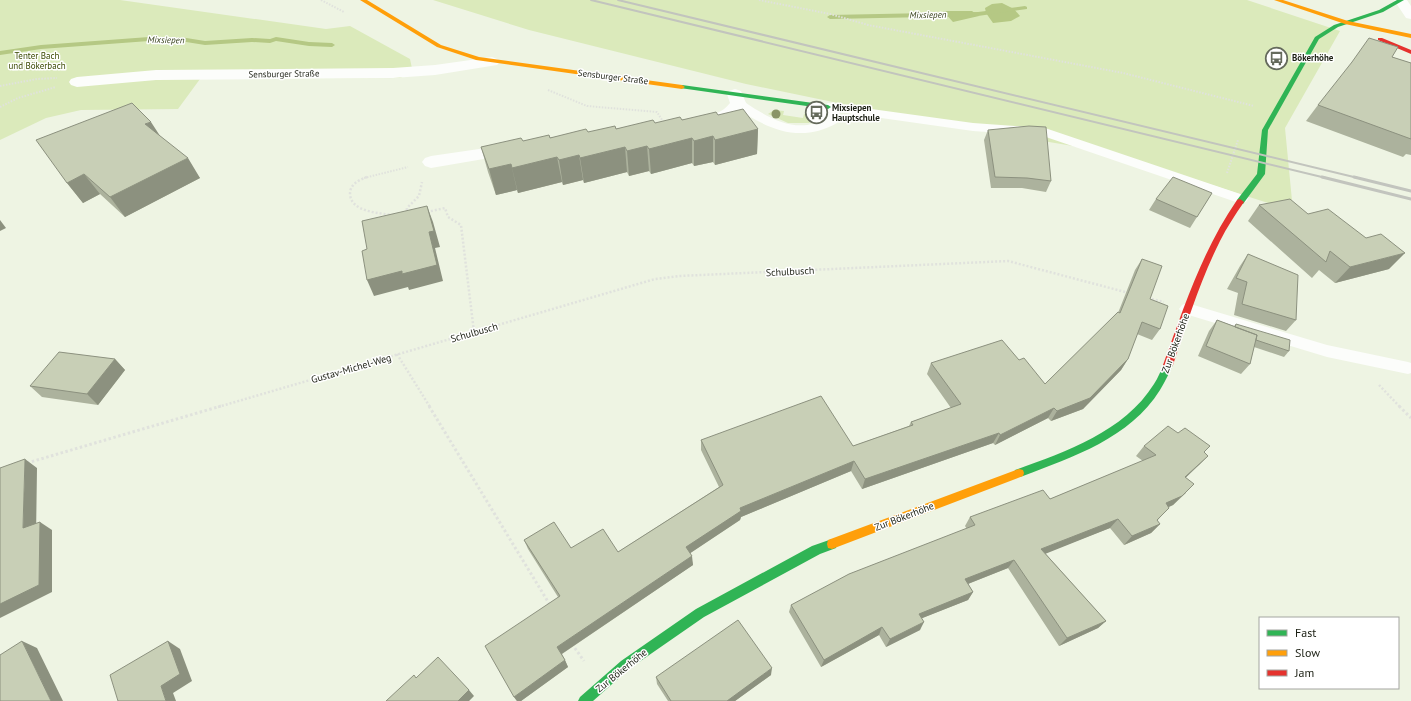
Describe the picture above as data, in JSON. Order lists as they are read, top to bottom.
{
  "streets": {
    "street": ["Sensburger Straße", "Zur Bökerhöhe"],
    "path": ["Schulbusch", "Gustav-Michel-Weg"]
  },
  "crossings": [
    ["Schulbusch", "Gustav-Michel-Weg"]
  ],
  "water": ["Mixsiepen"],
  "parks": ["Tenter Bach und Bökerbach"],
  "places": {
    "bus stop": ["Bökerhöhe", "Mixsiepen Hauptschule"]
  },
  "legend": ["Fast", "Slow", "Jam"]
}
